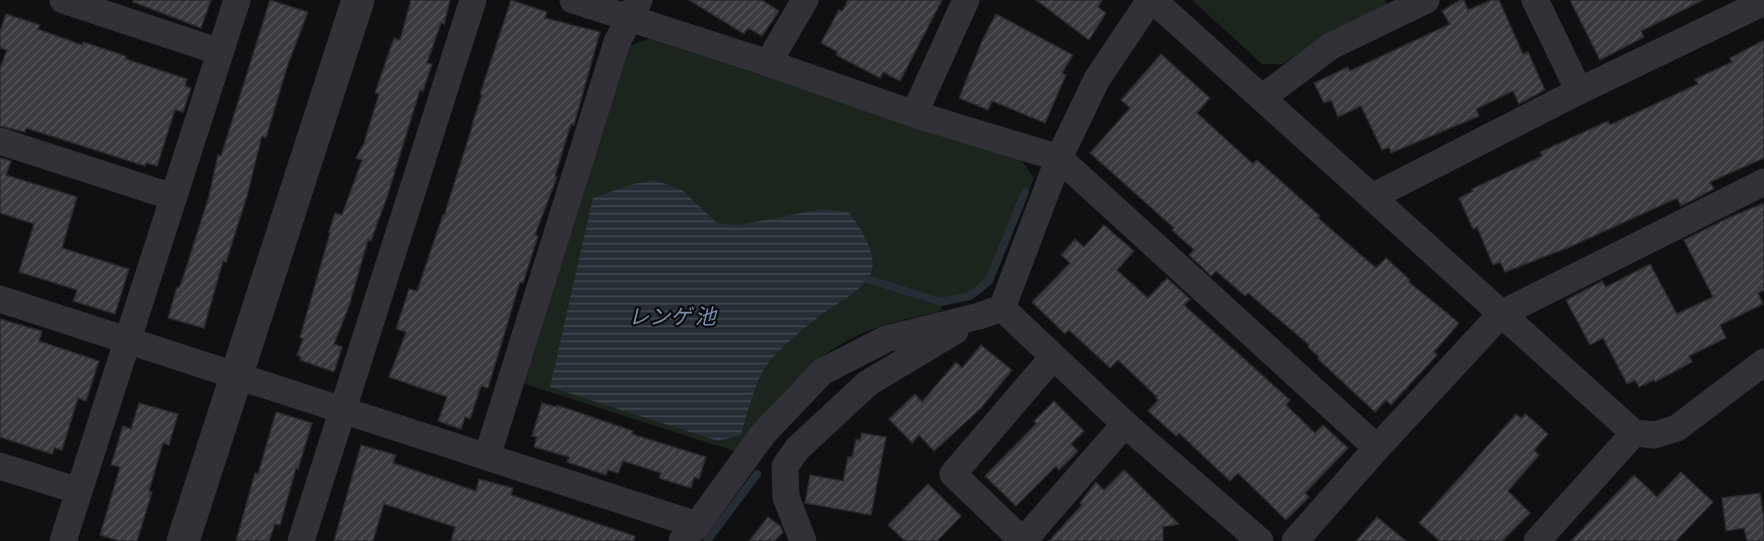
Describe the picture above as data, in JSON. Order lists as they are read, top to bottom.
{
  "water": ["レンゲ 池"]
}
